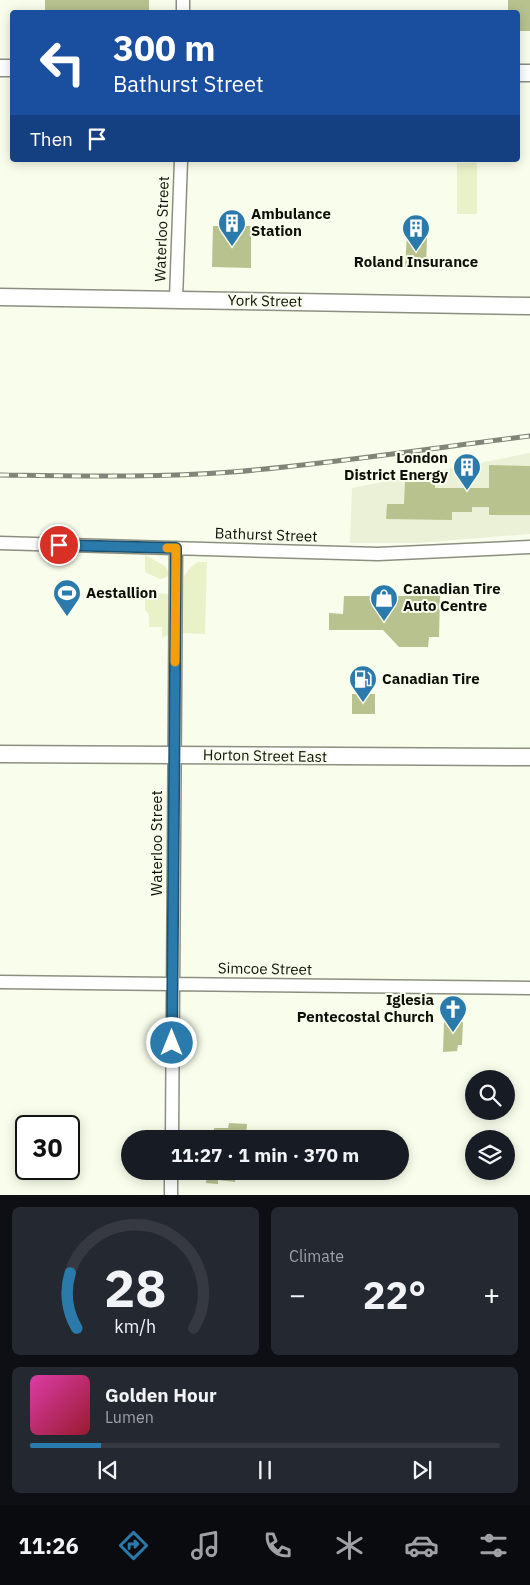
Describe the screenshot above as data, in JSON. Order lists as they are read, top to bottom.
{
  "streets": {
    "main road": ["York Street", "Horton Street East"],
    "street": ["Waterloo Street", "Bathurst Street", "Simcoe Street"]
  },
  "crossings": [
    ["Waterloo Street", "York Street"],
    ["Waterloo Street", "Bathurst Street"],
    ["Waterloo Street", "Horton Street East"],
    ["Waterloo Street", "Simcoe Street"]
  ],
  "places": {
    "building": ["Ambulance Station", "Roland Insurance", "London District Energy"],
    "sports": ["Aestallion"],
    "shop": ["Canadian Tire Auto Centre"],
    "fuel station": ["Canadian Tire"],
    "church": ["Iglesia Pentecostal Church"]
  },
  "page": {
    "turn": ["300 m", "Bathurst Street"],
    "then": "Then",
    "limit": "30",
    "trip": "11:27 · 1 min · 370 m",
    "tile": "Climate",
    "heat": ["−", "22°", "+"],
    "song": ["Golden Hour", "Lumen"],
    "tabs": "11:26",
    "gauge": ["28", "km/h"]
  }
}
